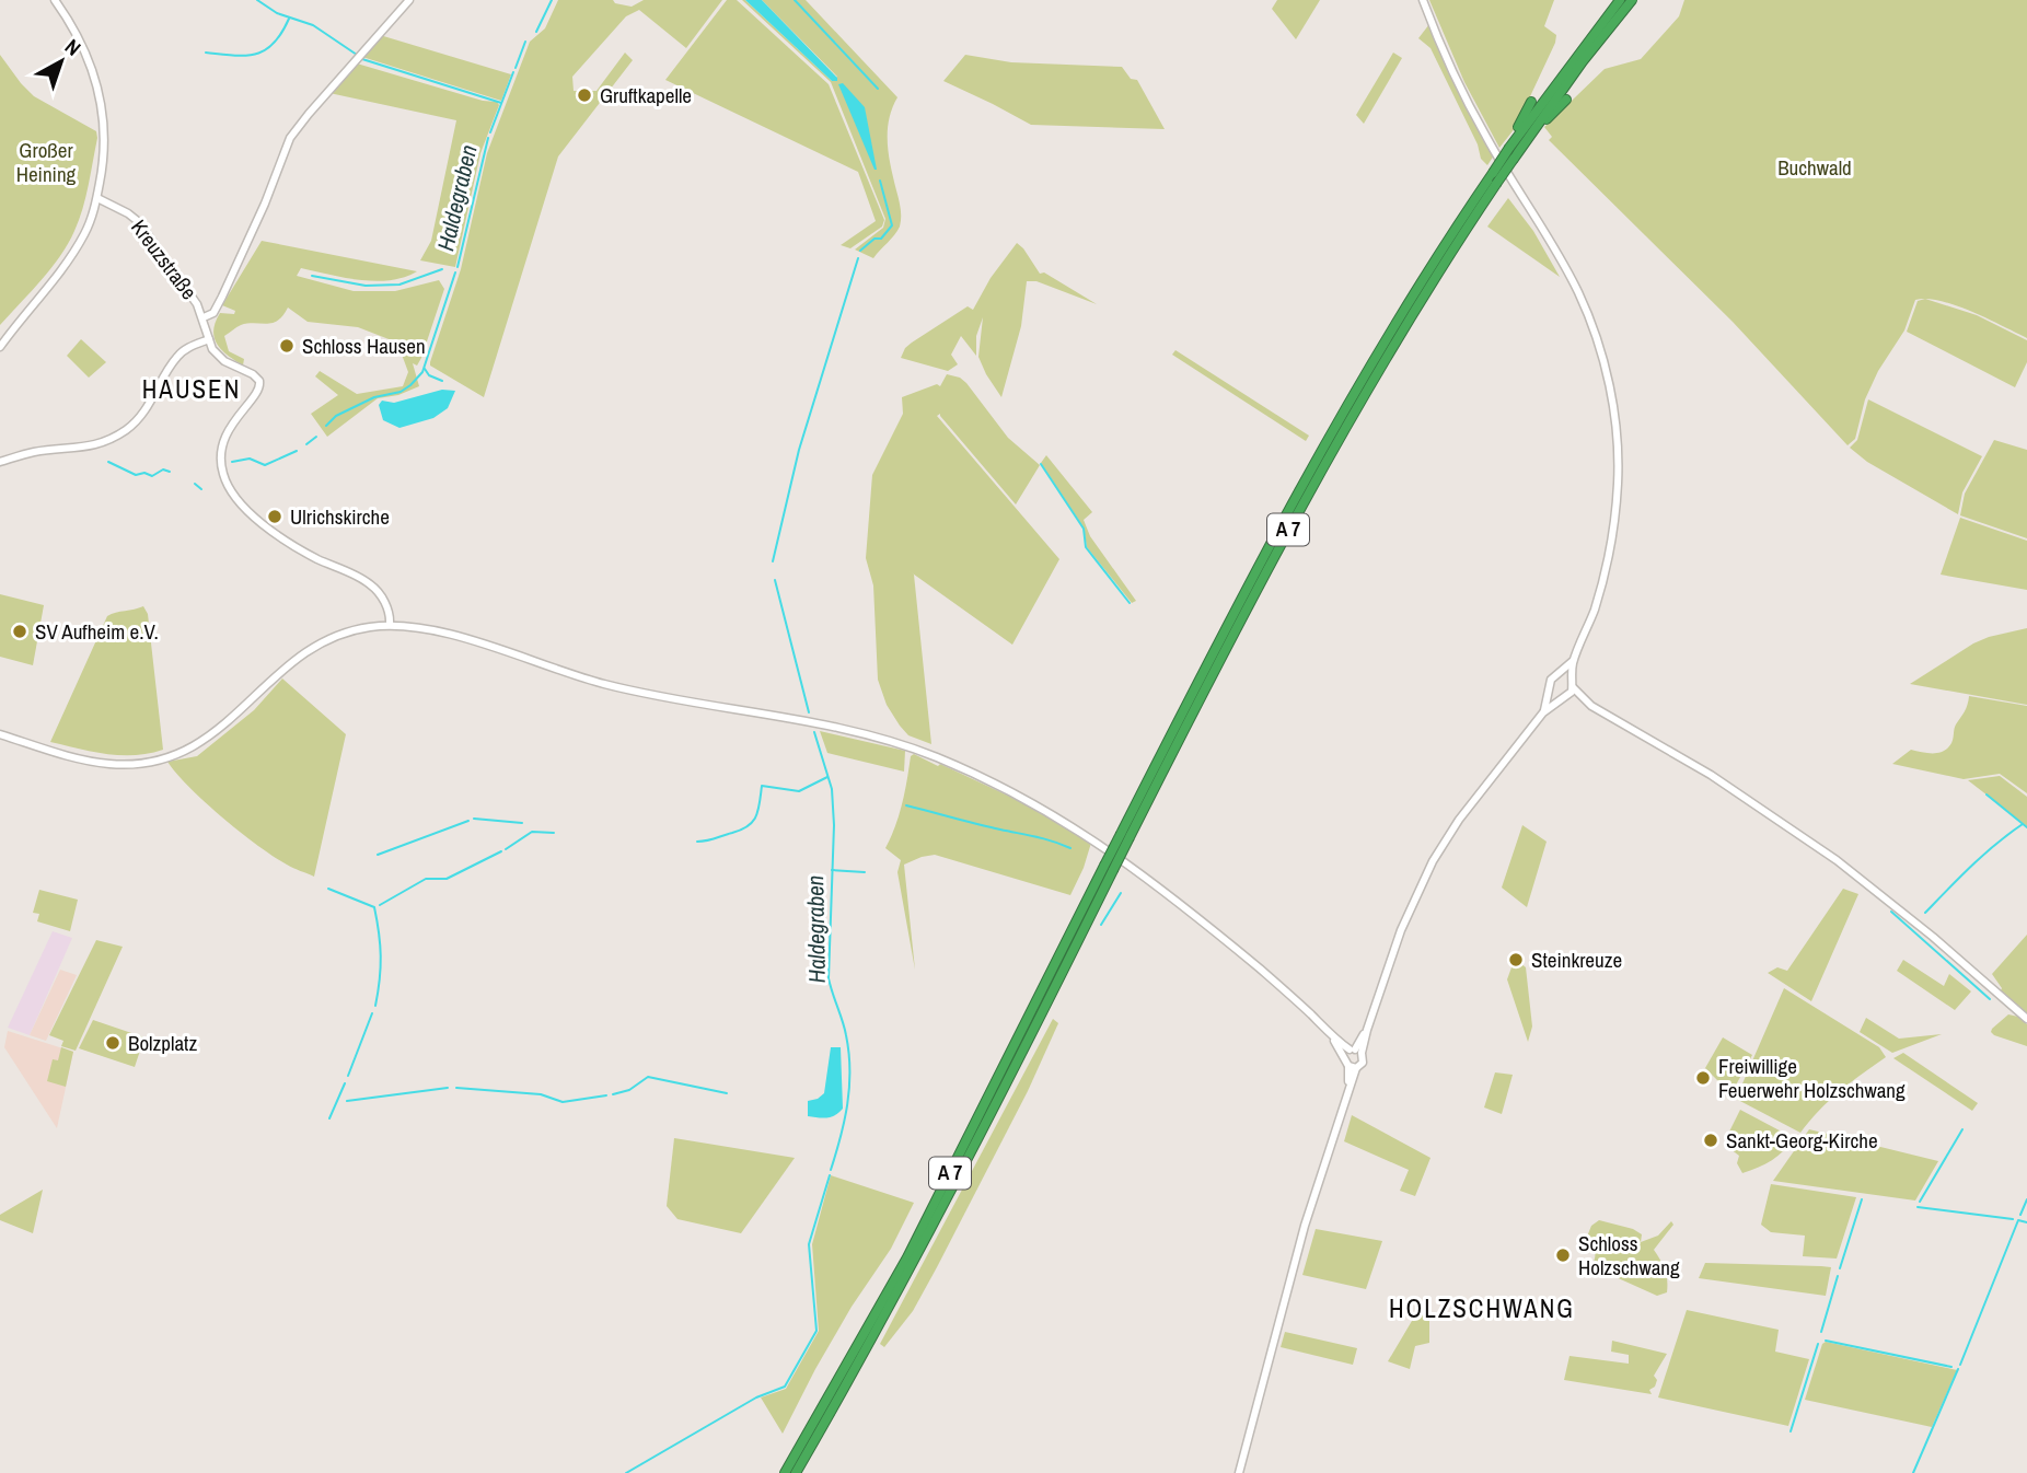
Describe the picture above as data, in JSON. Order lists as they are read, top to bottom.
{
  "streets": {
    "highway": ["A 7"],
    "main road": ["Kreuzstraße"]
  },
  "districts": ["HAUSEN", "HOLZSCHWANG"],
  "water": ["Haldegraben"],
  "parks": ["Großer Heining", "Buchwald"],
  "places": [
    "Gruftkapelle",
    "Schloss Hausen",
    "Ulrichskirche",
    "SV Aufheim e.V.",
    "Steinkreuze",
    "Bolzplatz",
    "Freiwillige Feuerwehr Holzschwang",
    "Sankt-Georg-Kirche",
    "Schloss Holzschwang"
  ],
  "north": "top right"
}
